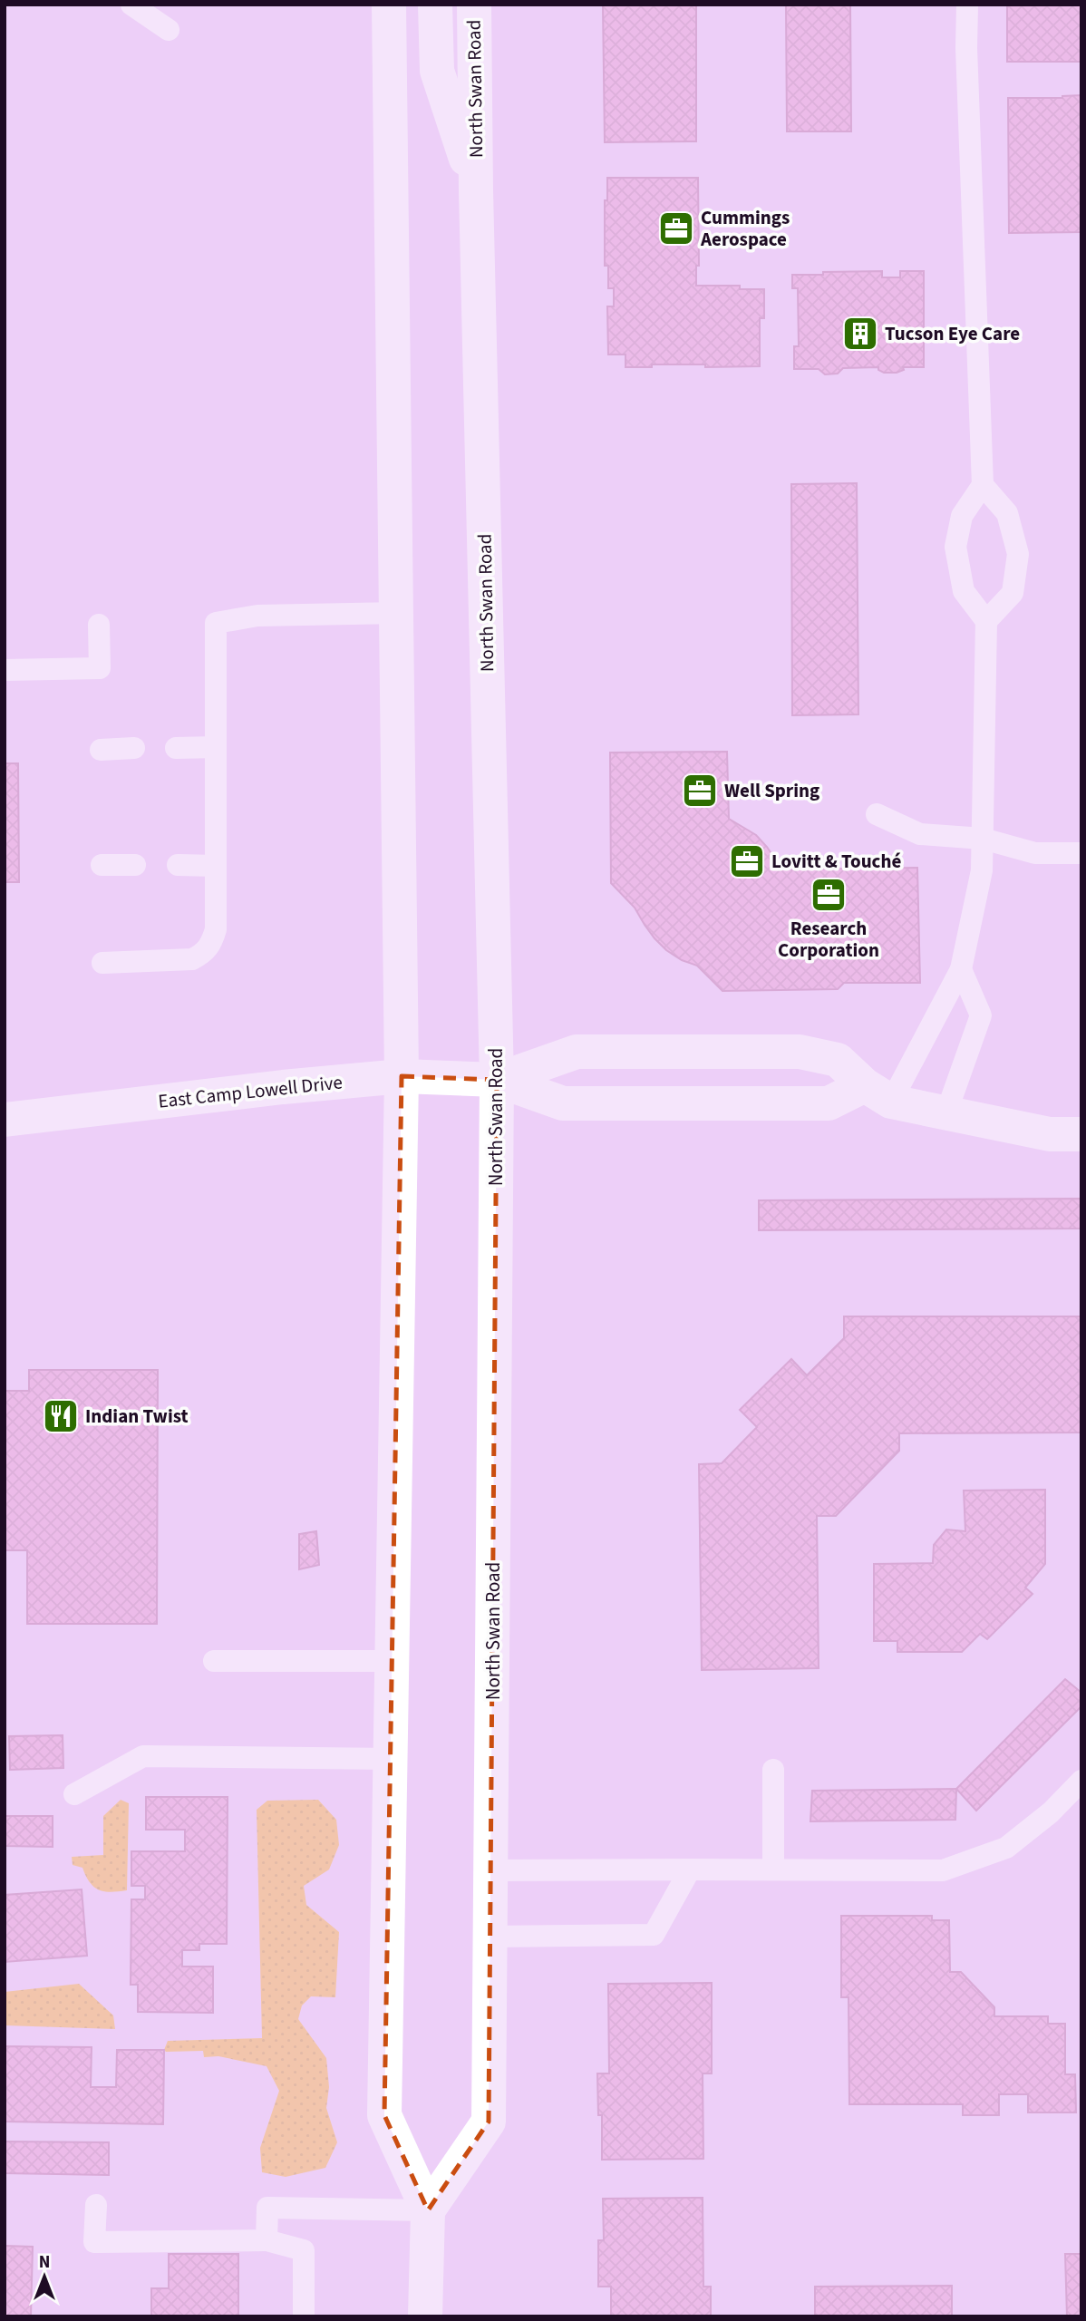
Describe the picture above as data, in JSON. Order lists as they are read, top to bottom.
{
  "streets": {
    "main road": ["North Swan Road", "East Camp Lowell Drive"]
  },
  "crossings": [
    ["North Swan Road", "East Camp Lowell Drive"]
  ],
  "places": {
    "office": [
      "Cummings Aerospace",
      "Well Spring",
      "Lovitt & Touché",
      "Research Corporation"
    ],
    "building": ["Tucson Eye Care"],
    "restaurant": ["Indian Twist"]
  },
  "north": "top"
}
